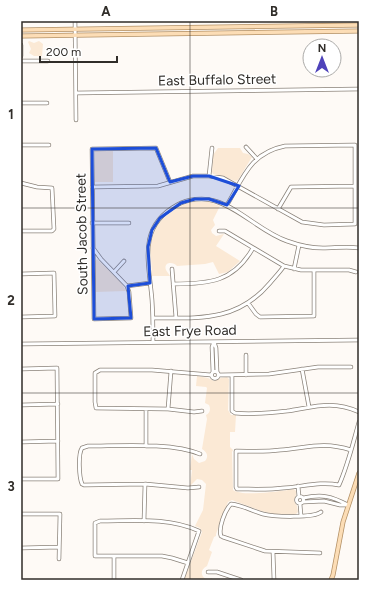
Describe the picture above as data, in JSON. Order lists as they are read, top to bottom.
{
  "streets": {
    "street": ["East Buffalo Street", "South Jacob Street", "East Frye Road"]
  },
  "scale_bar": "200 m",
  "north": "top",
  "grid": {
    "columns": ["A", "B"],
    "rows": ["1", "2", "3"]
  }
}
